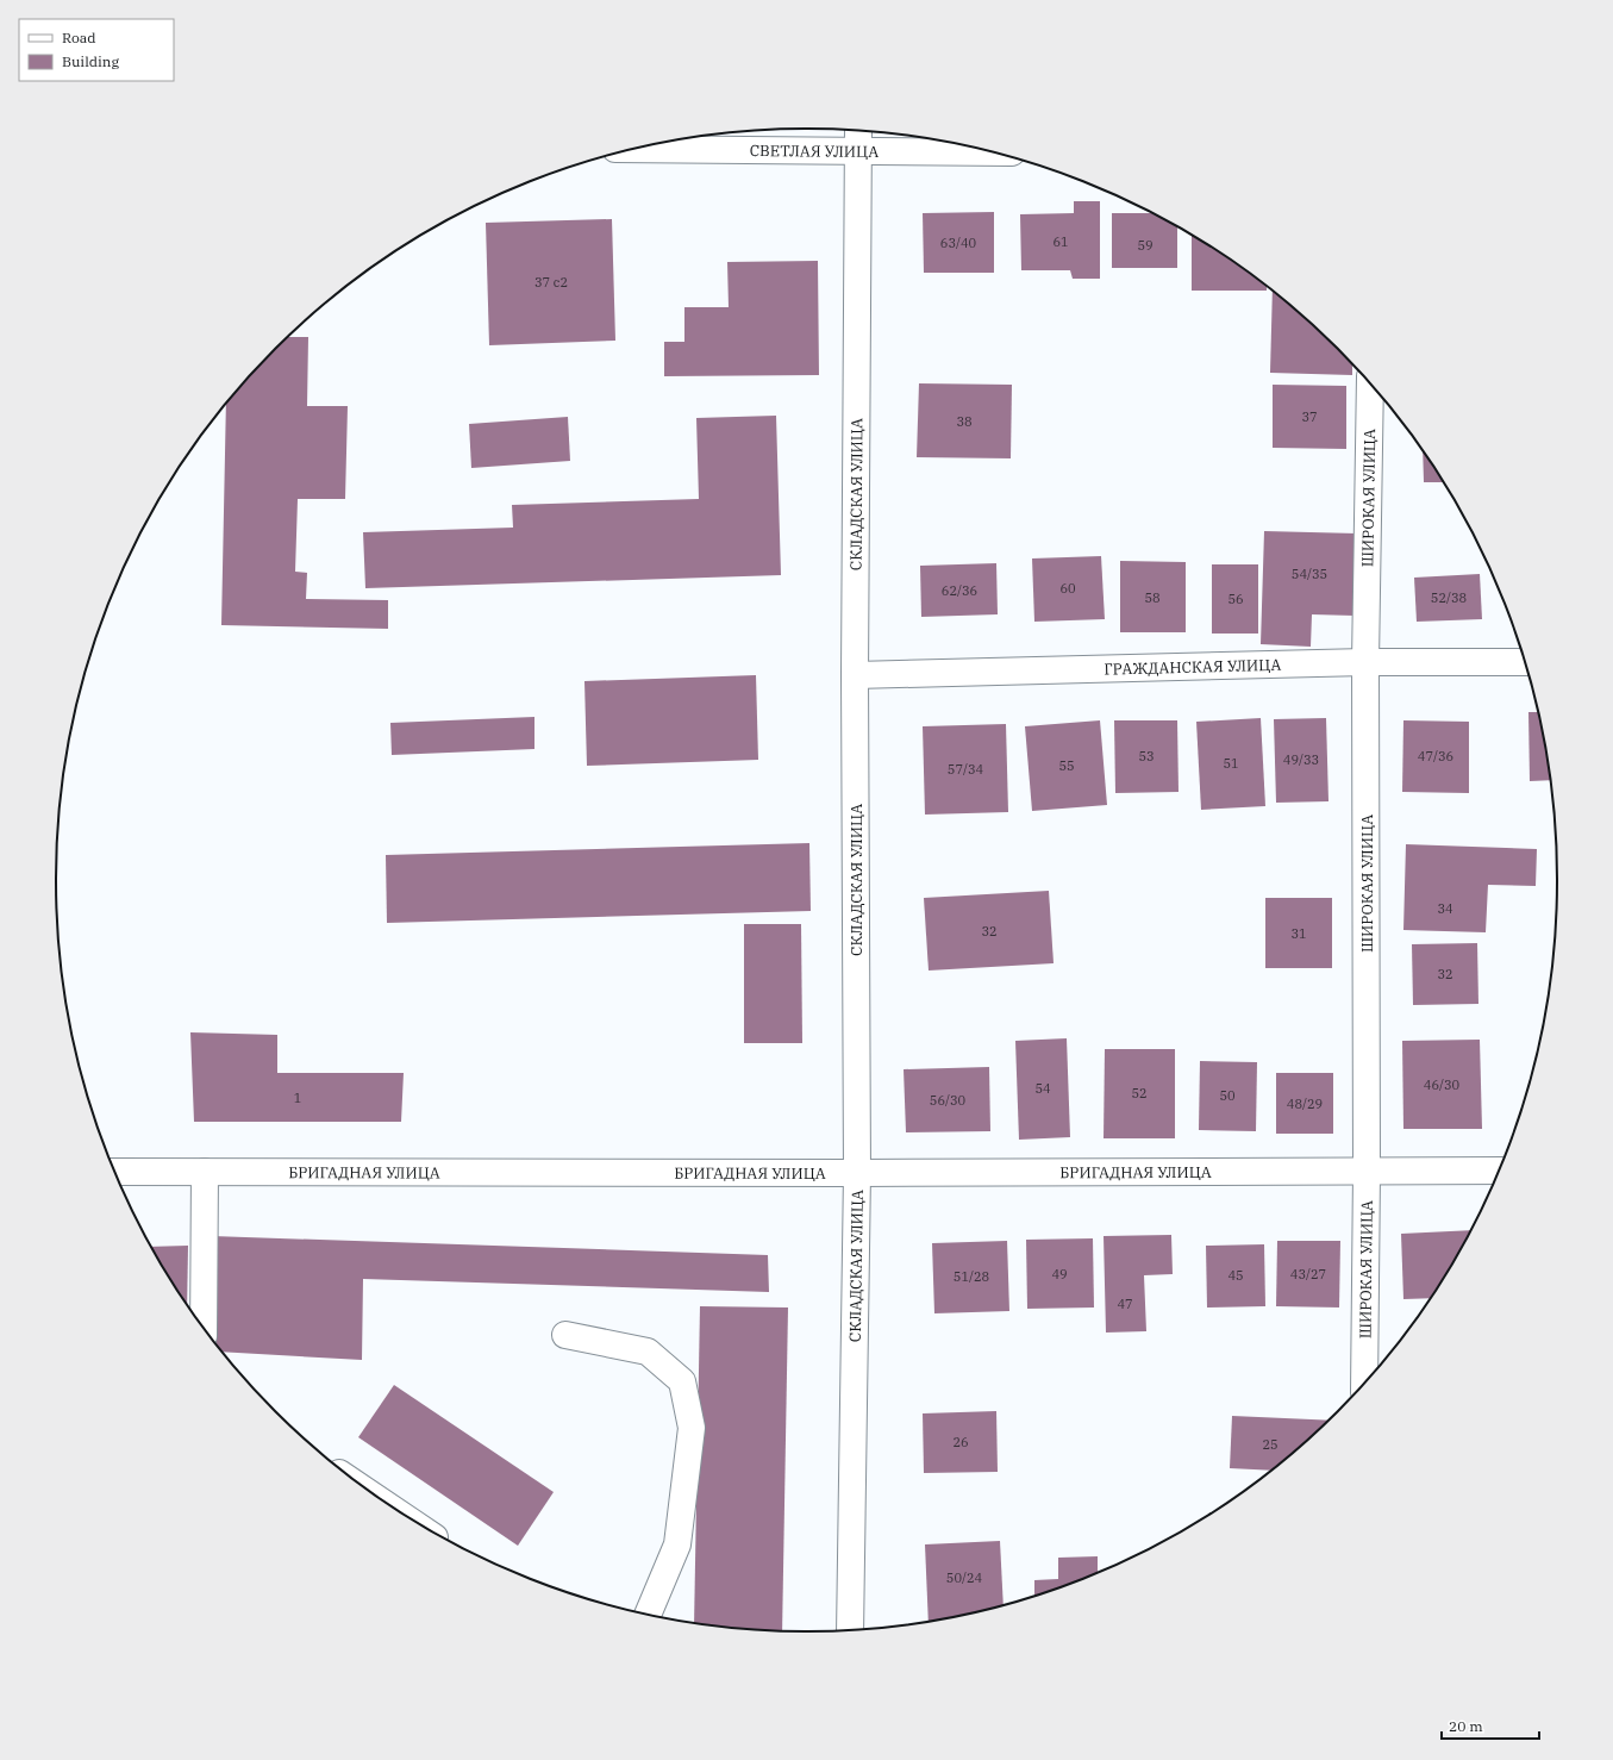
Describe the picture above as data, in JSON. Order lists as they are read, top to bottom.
{
  "streets": {
    "street": [
      "СВЕТЛАЯ УЛИЦА",
      "СКЛАДСКАЯ УЛИЦА",
      "ШИРОКАЯ УЛИЦА",
      "ГРАЖДАНСКАЯ УЛИЦА",
      "БРИГАДНАЯ УЛИЦА"
    ]
  },
  "crossings": [
    ["СВЕТЛАЯ УЛИЦА", "СКЛАДСКАЯ УЛИЦА"],
    ["СКЛАДСКАЯ УЛИЦА", "ГРАЖДАНСКАЯ УЛИЦА"],
    ["СКЛАДСКАЯ УЛИЦА", "БРИГАДНАЯ УЛИЦА"],
    ["ШИРОКАЯ УЛИЦА", "ГРАЖДАНСКАЯ УЛИЦА"],
    ["ШИРОКАЯ УЛИЦА", "БРИГАДНАЯ УЛИЦА"]
  ],
  "house_numbers": [
    "61",
    "63/40",
    "59",
    "37 с2",
    "37",
    "38",
    "54/35",
    "60",
    "62/36",
    "58",
    "52/38",
    "56",
    "53",
    "47/36",
    "49/33",
    "51",
    "55",
    "57/34",
    "34",
    "32",
    "31",
    "32",
    "46/30",
    "54",
    "52",
    "50",
    "1",
    "56/30",
    "48/29",
    "49",
    "43/27",
    "45",
    "51/28",
    "47",
    "26",
    "25",
    "50/24"
  ],
  "legend": ["Road", "Building"],
  "scale_bar": "20 m"
}
